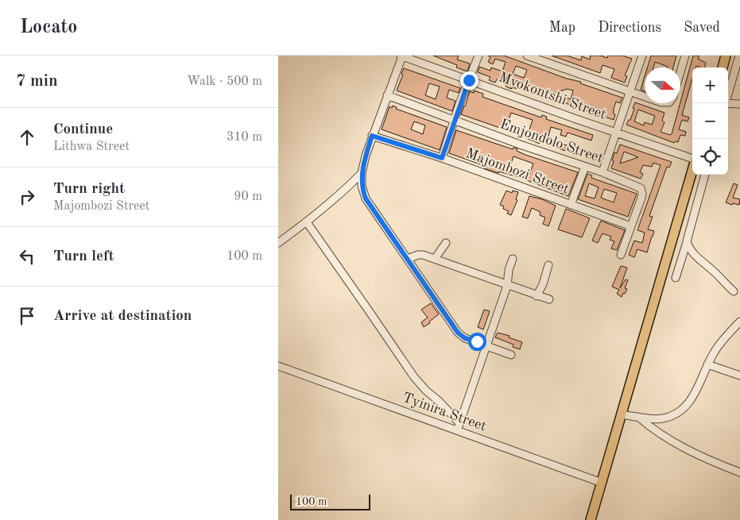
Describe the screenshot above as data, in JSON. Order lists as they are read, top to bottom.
{
  "streets": {
    "street": [
      "Mvokontshi Street",
      "Emjondolo Street",
      "Majombozi Street",
      "Tyinira Street"
    ]
  },
  "crossings": [
    ["Emjondolo Street", "Majombozi Street"]
  ],
  "scale_bar": "100 m",
  "north": "right",
  "page": {
    "header": "Locato",
    "nav": ["Map", "Directions", "Saved"],
    "heading": ["7 min", "Walk · 500 m"],
    "map_buttons": ["+", "−"],
    "list": [
      ["Continue", "Lithwa Street", "310 m"],
      ["Turn right", "Majombozi Street", "90 m"],
      ["Turn left", "100 m"],
      "Arrive at destination"
    ],
    "scale": "100 m"
  }
}
